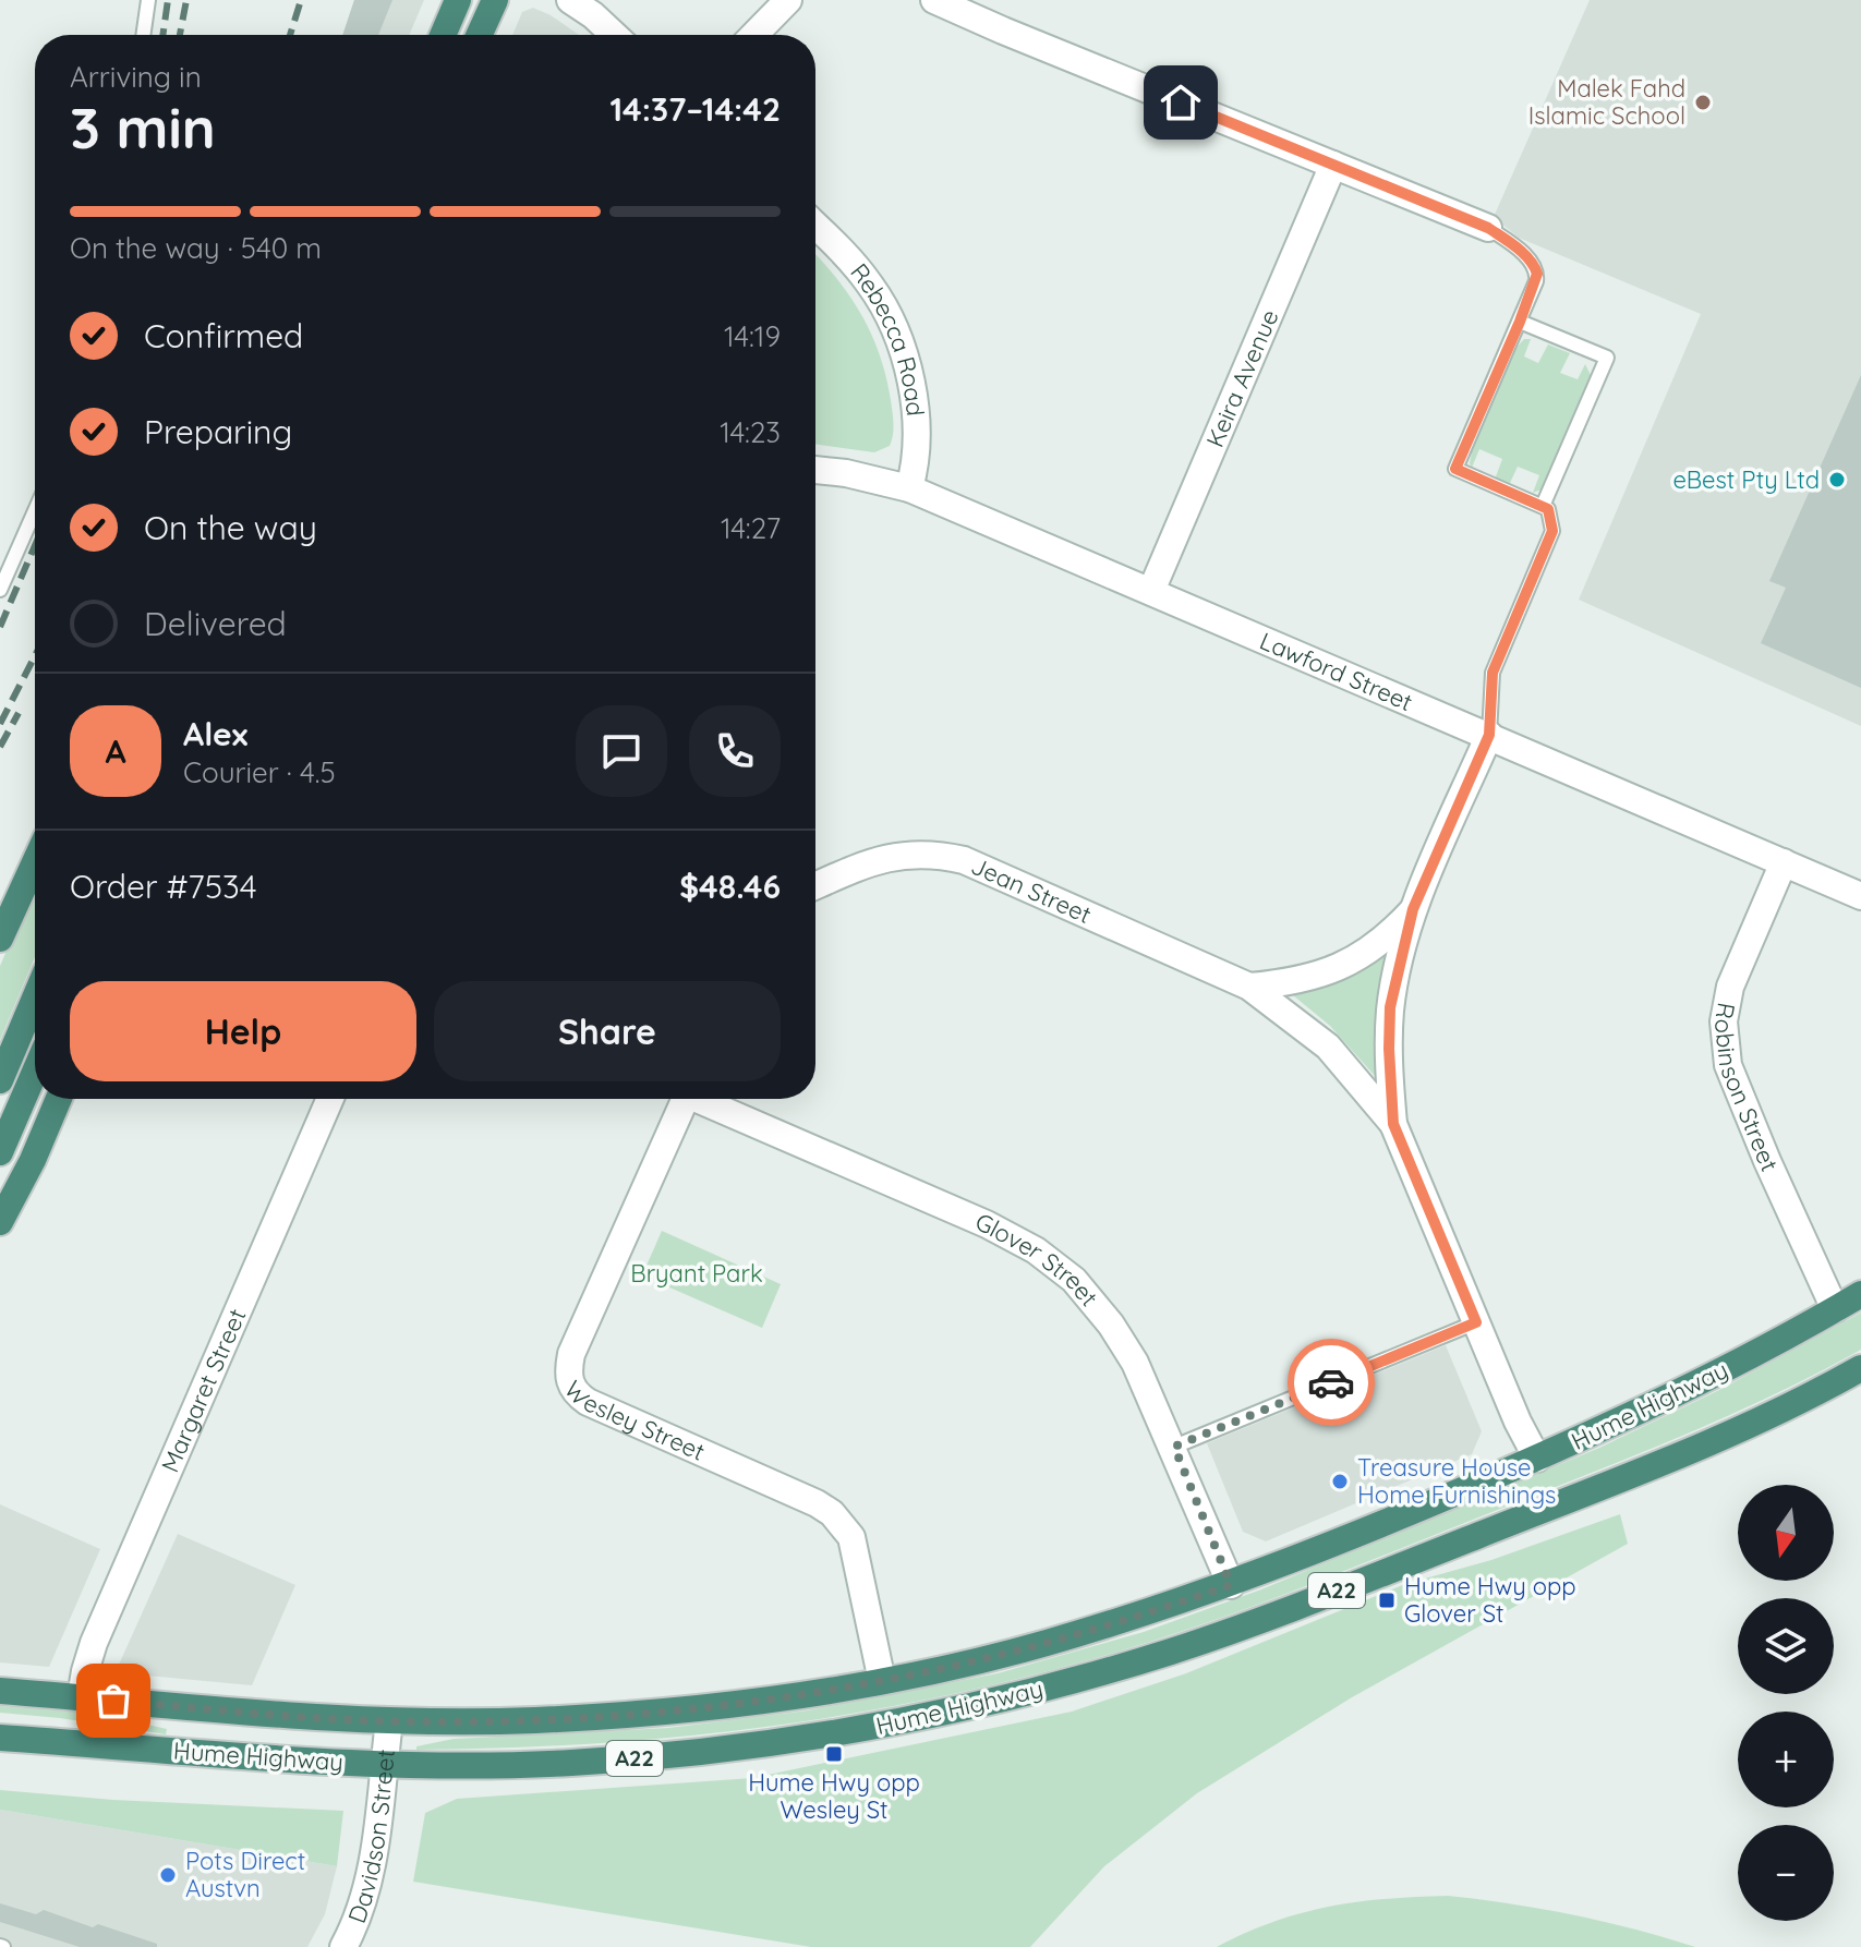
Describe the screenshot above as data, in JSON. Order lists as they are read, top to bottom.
{
  "streets": {
    "highway": ["Hume Highway", "A22"],
    "street": [
      "Rebecca Road",
      "Keira Avenue",
      "Lawford Street",
      "Jean Street",
      "Robinson Street",
      "Glover Street",
      "Margaret Street",
      "Wesley Street",
      "Davidson Street"
    ]
  },
  "crossings": [
    ["Rebecca Road", "Lawford Street"],
    ["Keira Avenue", "Lawford Street"],
    ["Lawford Street", "Robinson Street"],
    ["Robinson Street", "Hume Highway"],
    ["Glover Street", "Hume Highway"],
    ["Margaret Street", "Hume Highway"],
    ["Hume Highway", "Wesley Street"],
    ["Hume Highway", "Davidson Street"]
  ],
  "parks": ["Bryant Park"],
  "places": {
    "other": [
      "Malek Fahd Islamic School",
      "eBest Pty Ltd",
      "Treasure House Home Furnishings",
      "Pots Direct Austvn"
    ],
    "transit": ["Hume Hwy opp Glover St", "Hume Hwy opp Wesley St"]
  },
  "north": "bottom",
  "page": {
    "heading": ["3 min", "Arriving in", "14:37–14:42"],
    "panel": [
      "Alex",
      "Courier · 4.5",
      "Order #7534",
      "$48.46"
    ],
    "bar": "On the way · 540 m",
    "list": [
      ["Confirmed", "14:19"],
      ["Preparing", "14:23"],
      ["On the way", "14:27"],
      "Delivered"
    ],
    "round": "A",
    "buttons": ["Help", "Share"],
    "map_buttons": ["+", "−"]
  }
}
